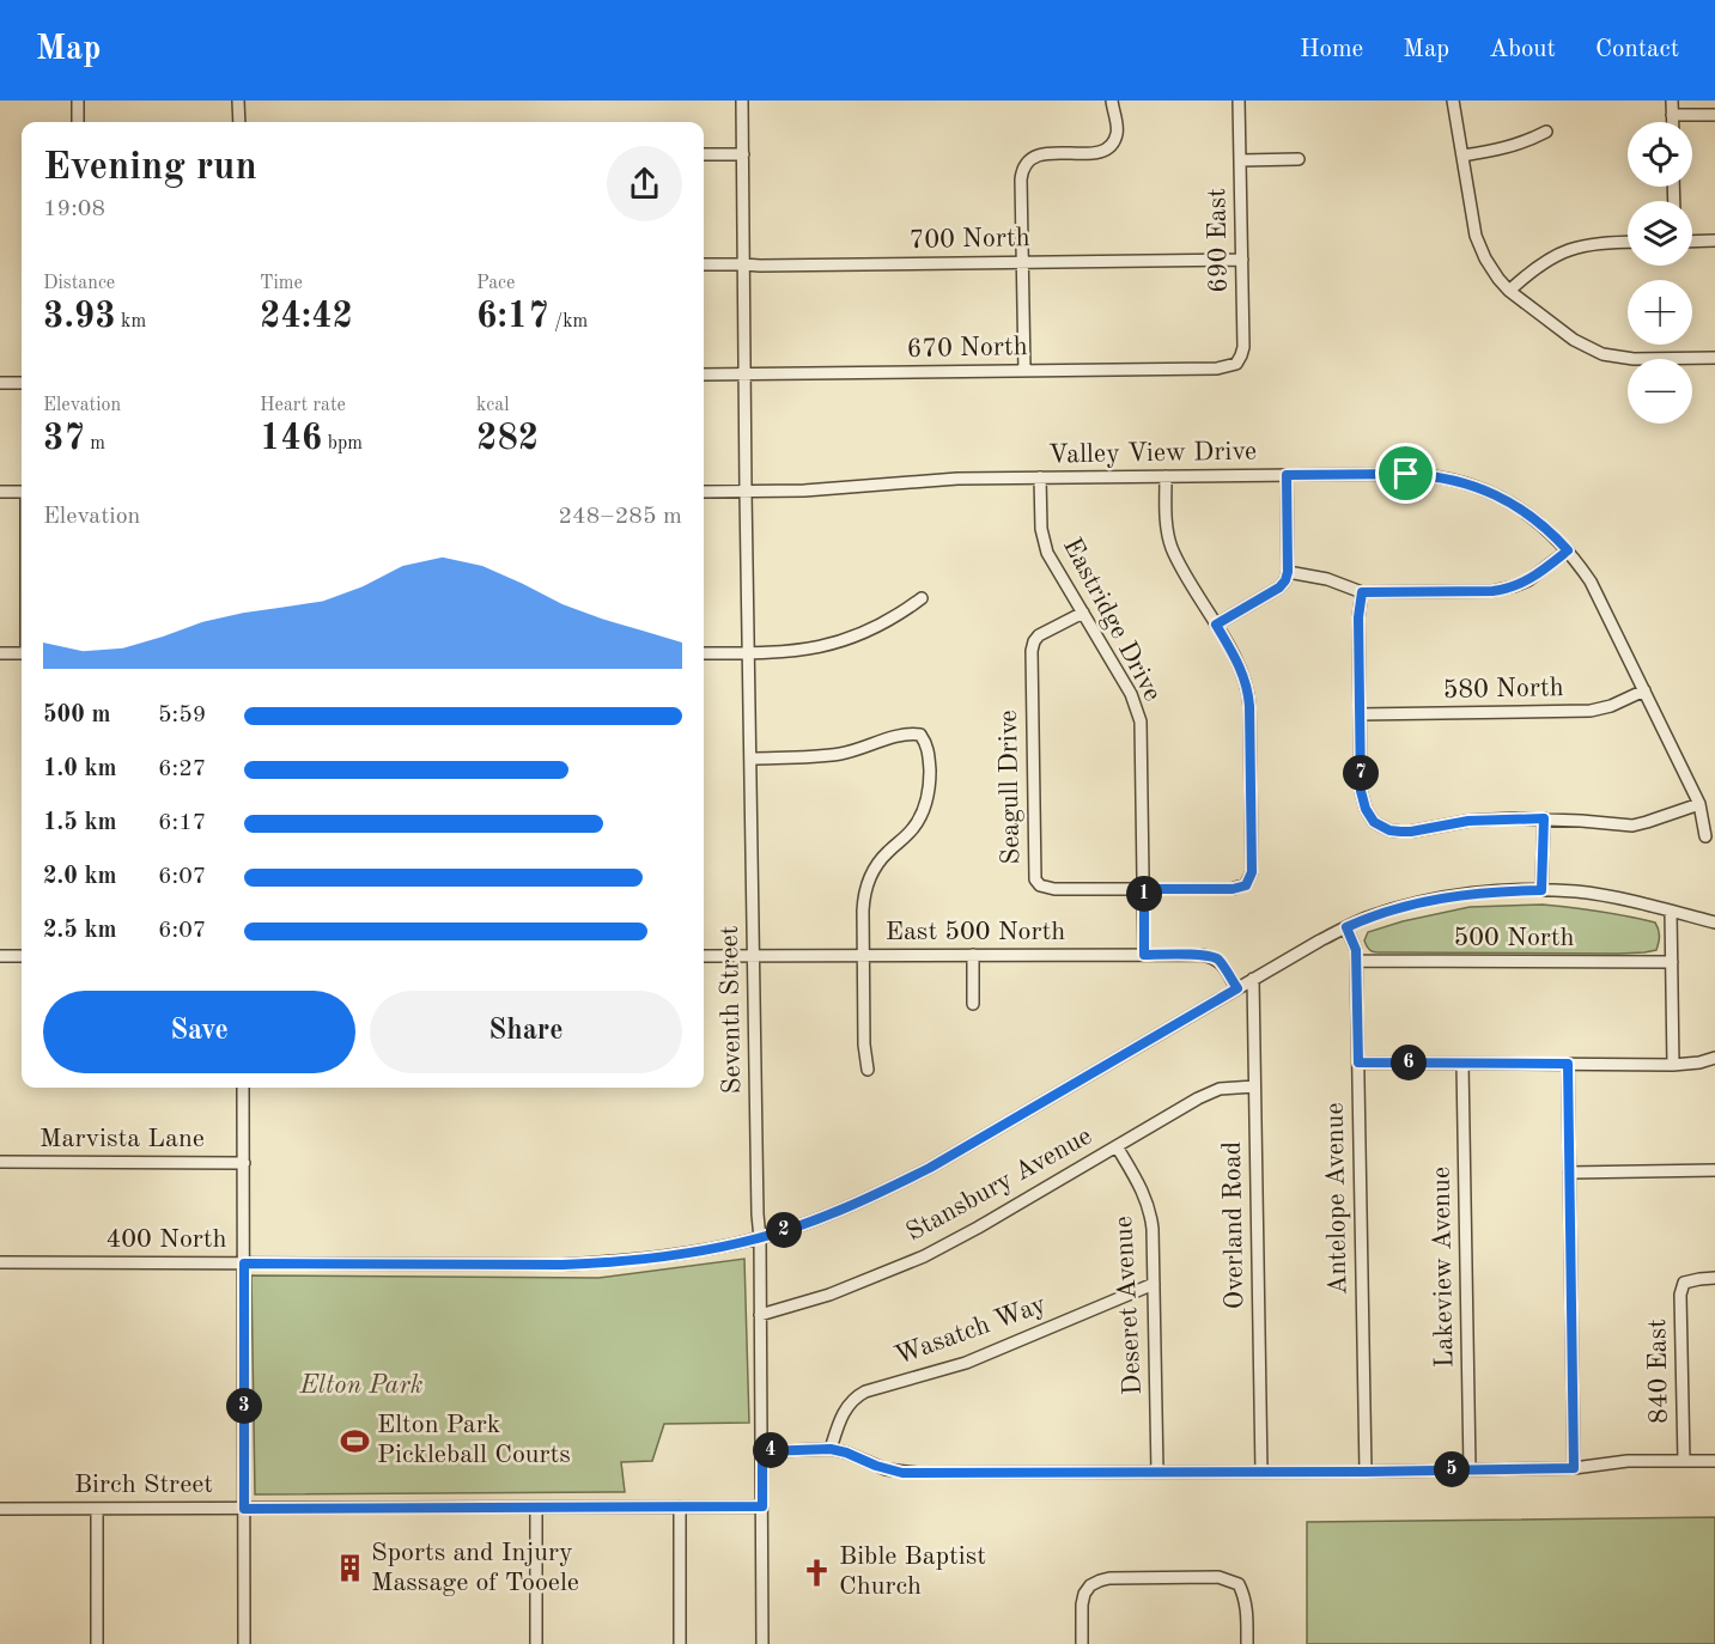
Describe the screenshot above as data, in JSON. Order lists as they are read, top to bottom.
{
  "streets": {
    "street": [
      "700 North",
      "690 East",
      "670 North",
      "Valley View Drive",
      "Eastridge Drive",
      "580 North",
      "Seagull Drive",
      "East 500 North",
      "500 North",
      "Seventh Street",
      "Marvista Lane",
      "Stansbury Avenue",
      "Antelope Avenue",
      "Overland Road",
      "400 North",
      "Lakeview Avenue",
      "Deseret Avenue",
      "Wasatch Way",
      "840 East",
      "Birch Street"
    ]
  },
  "crossings": [
    ["700 North", "690 East"],
    ["700 North", "Seventh Street"],
    ["690 East", "670 North"],
    ["670 North", "Seventh Street"],
    ["Valley View Drive", "Eastridge Drive"],
    ["Valley View Drive", "580 North"],
    ["Valley View Drive", "Seventh Street"],
    ["Eastridge Drive", "Seagull Drive"],
    ["Eastridge Drive", "East 500 North"],
    ["East 500 North", "Seventh Street"],
    ["East 500 North", "400 North"],
    ["500 North", "Antelope Avenue"],
    ["Seventh Street", "Stansbury Avenue"],
    ["Seventh Street", "400 North"],
    ["Seventh Street", "Birch Street"],
    ["Stansbury Avenue", "Overland Road"],
    ["Stansbury Avenue", "Deseret Avenue"],
    ["Antelope Avenue", "400 North"],
    ["Overland Road", "400 North"],
    ["Deseret Avenue", "Wasatch Way"]
  ],
  "parks": ["Elton Park"],
  "places": {
    "sports": ["Elton Park Pickleball Courts"],
    "building": ["Sports and Injury Massage of Tooele"],
    "church": ["Bible Baptist Church"]
  },
  "page": {
    "header": "Map",
    "nav": [
      "Home",
      "Map",
      "About",
      "Contact"
    ],
    "map_buttons": ["+", "−"],
    "heading": ["Evening run", "19:08"],
    "stats": [
      ["Distance", "3.93 km"],
      ["Time", "24:42"],
      ["Pace", "6:17 /km"],
      ["Elevation", "37 m"],
      ["Heart rate", "146 bpm"],
      ["kcal", "282"]
    ],
    "chart": ["Elevation", "248–285 m"],
    "list": [
      {
        "name": "500 m",
        "note": "5:59"
      },
      {
        "name": "1.0 km",
        "note": "6:27"
      },
      {
        "name": "1.5 km",
        "note": "6:17"
      },
      {
        "name": "2.0 km",
        "note": "6:07"
      },
      {
        "name": "2.5 km",
        "note": "6:07"
      }
    ],
    "pins": [
      "7",
      "1",
      "6",
      "2",
      "3",
      "4",
      "5"
    ],
    "buttons": ["Save", "Share"]
  }
}
